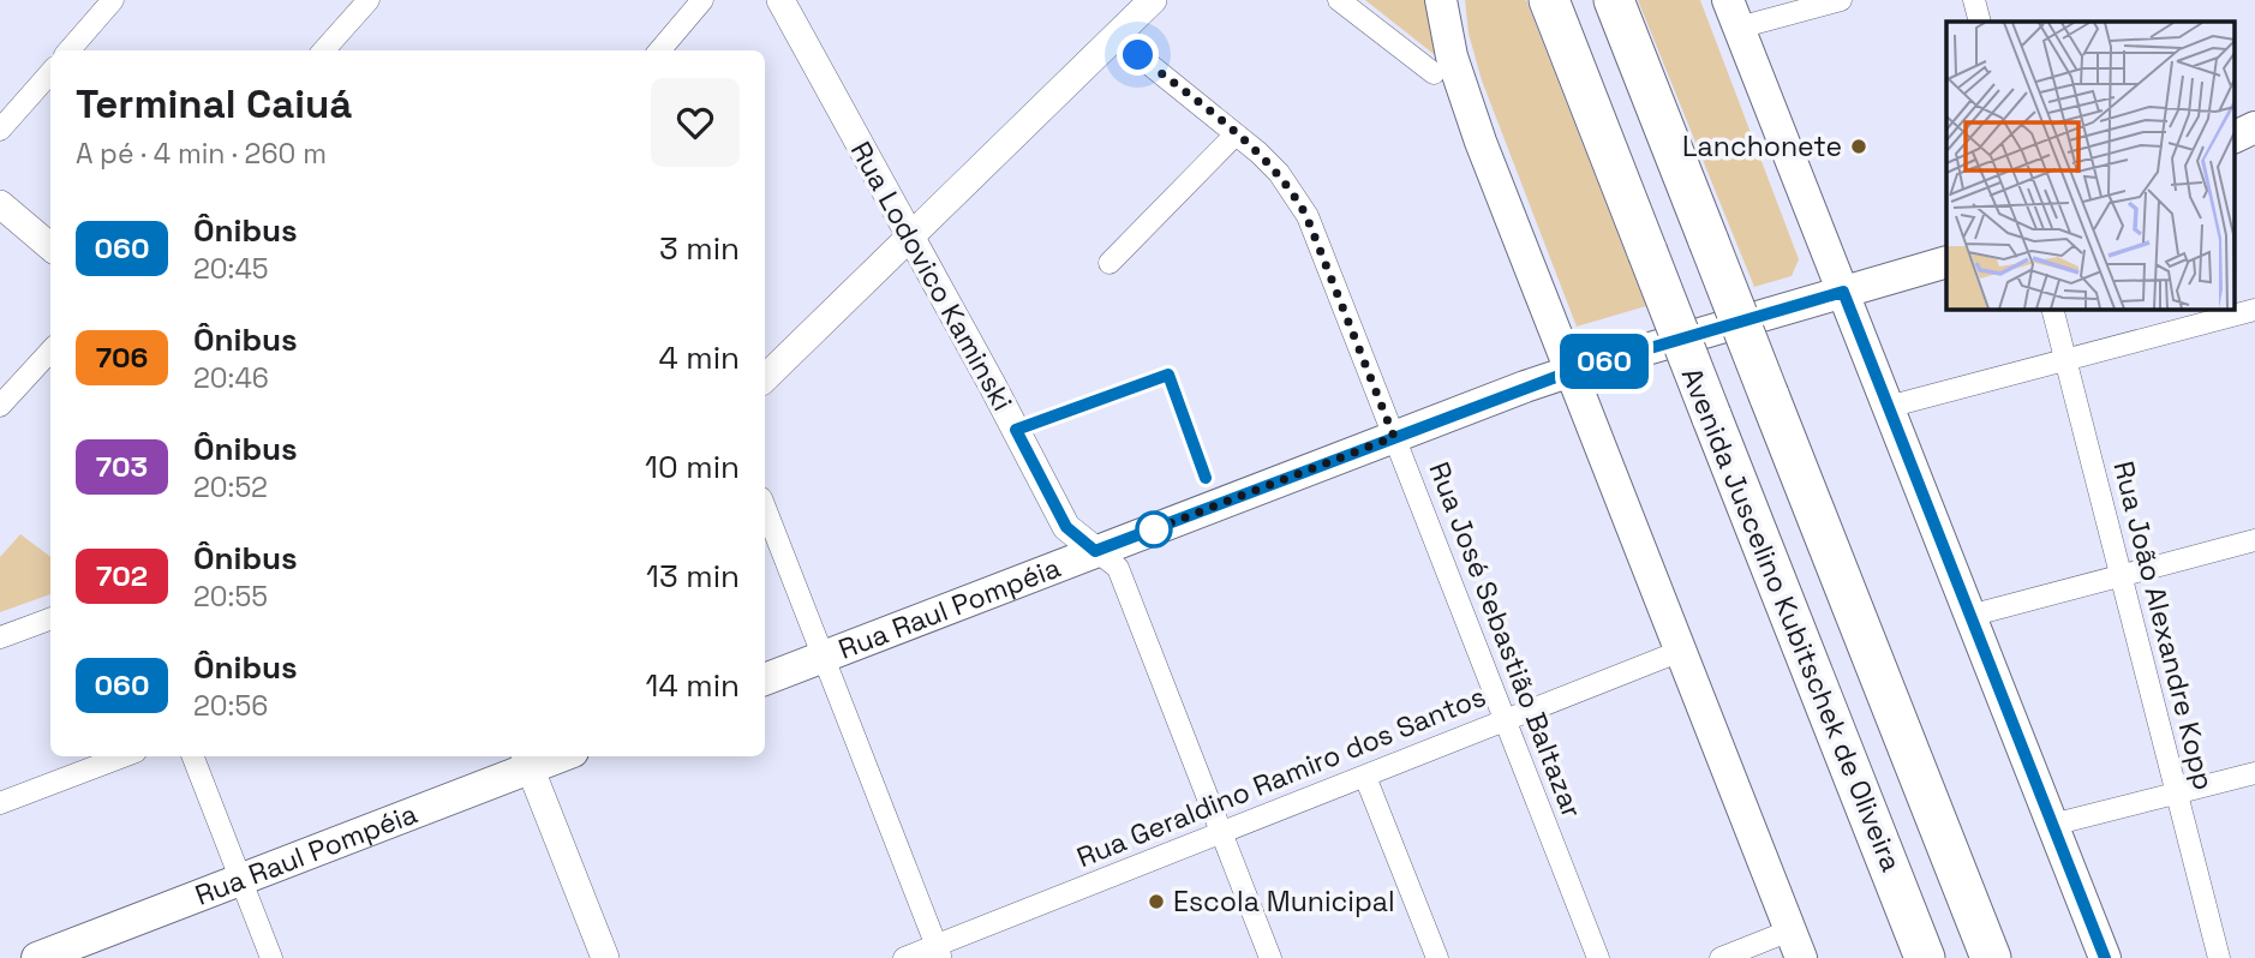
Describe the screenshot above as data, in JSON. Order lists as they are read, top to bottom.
{
  "streets": {
    "highway": ["Avenida Juscelino Kubitschek de Oliveira"],
    "main road": ["Rua Raul Pompéia"],
    "street": [
      "Rua Lodovico Kaminski",
      "Rua João Alexandre Kopp",
      "Rua José Sebastião Baltazar",
      "Rua Geraldino Ramiro dos Santos"
    ]
  },
  "crossings": [
    ["Rua Lodovico Kaminski", "Rua Raul Pompéia"],
    ["Rua Lodovico Kaminski", "Rua Geraldino Ramiro dos Santos"],
    ["Rua Raul Pompéia", "Rua José Sebastião Baltazar"],
    ["Rua José Sebastião Baltazar", "Rua Geraldino Ramiro dos Santos"]
  ],
  "places": ["Lanchonete", "Escola Municipal"],
  "lines": ["bus line 060"],
  "page": {
    "on_map": "060",
    "heading": ["Terminal Caiuá", "A pé · 4 min · 260 m"],
    "list": [
      {
        "mark": "060",
        "name": "Ônibus",
        "note": "20:45",
        "value": "3 min"
      },
      {
        "mark": "706",
        "name": "Ônibus",
        "note": "20:46",
        "value": "4 min"
      },
      {
        "mark": "703",
        "name": "Ônibus",
        "note": "20:52",
        "value": "10 min"
      },
      {
        "mark": "702",
        "name": "Ônibus",
        "note": "20:55",
        "value": "13 min"
      },
      {
        "mark": "060",
        "name": "Ônibus",
        "note": "20:56",
        "value": "14 min"
      }
    ]
  }
}
